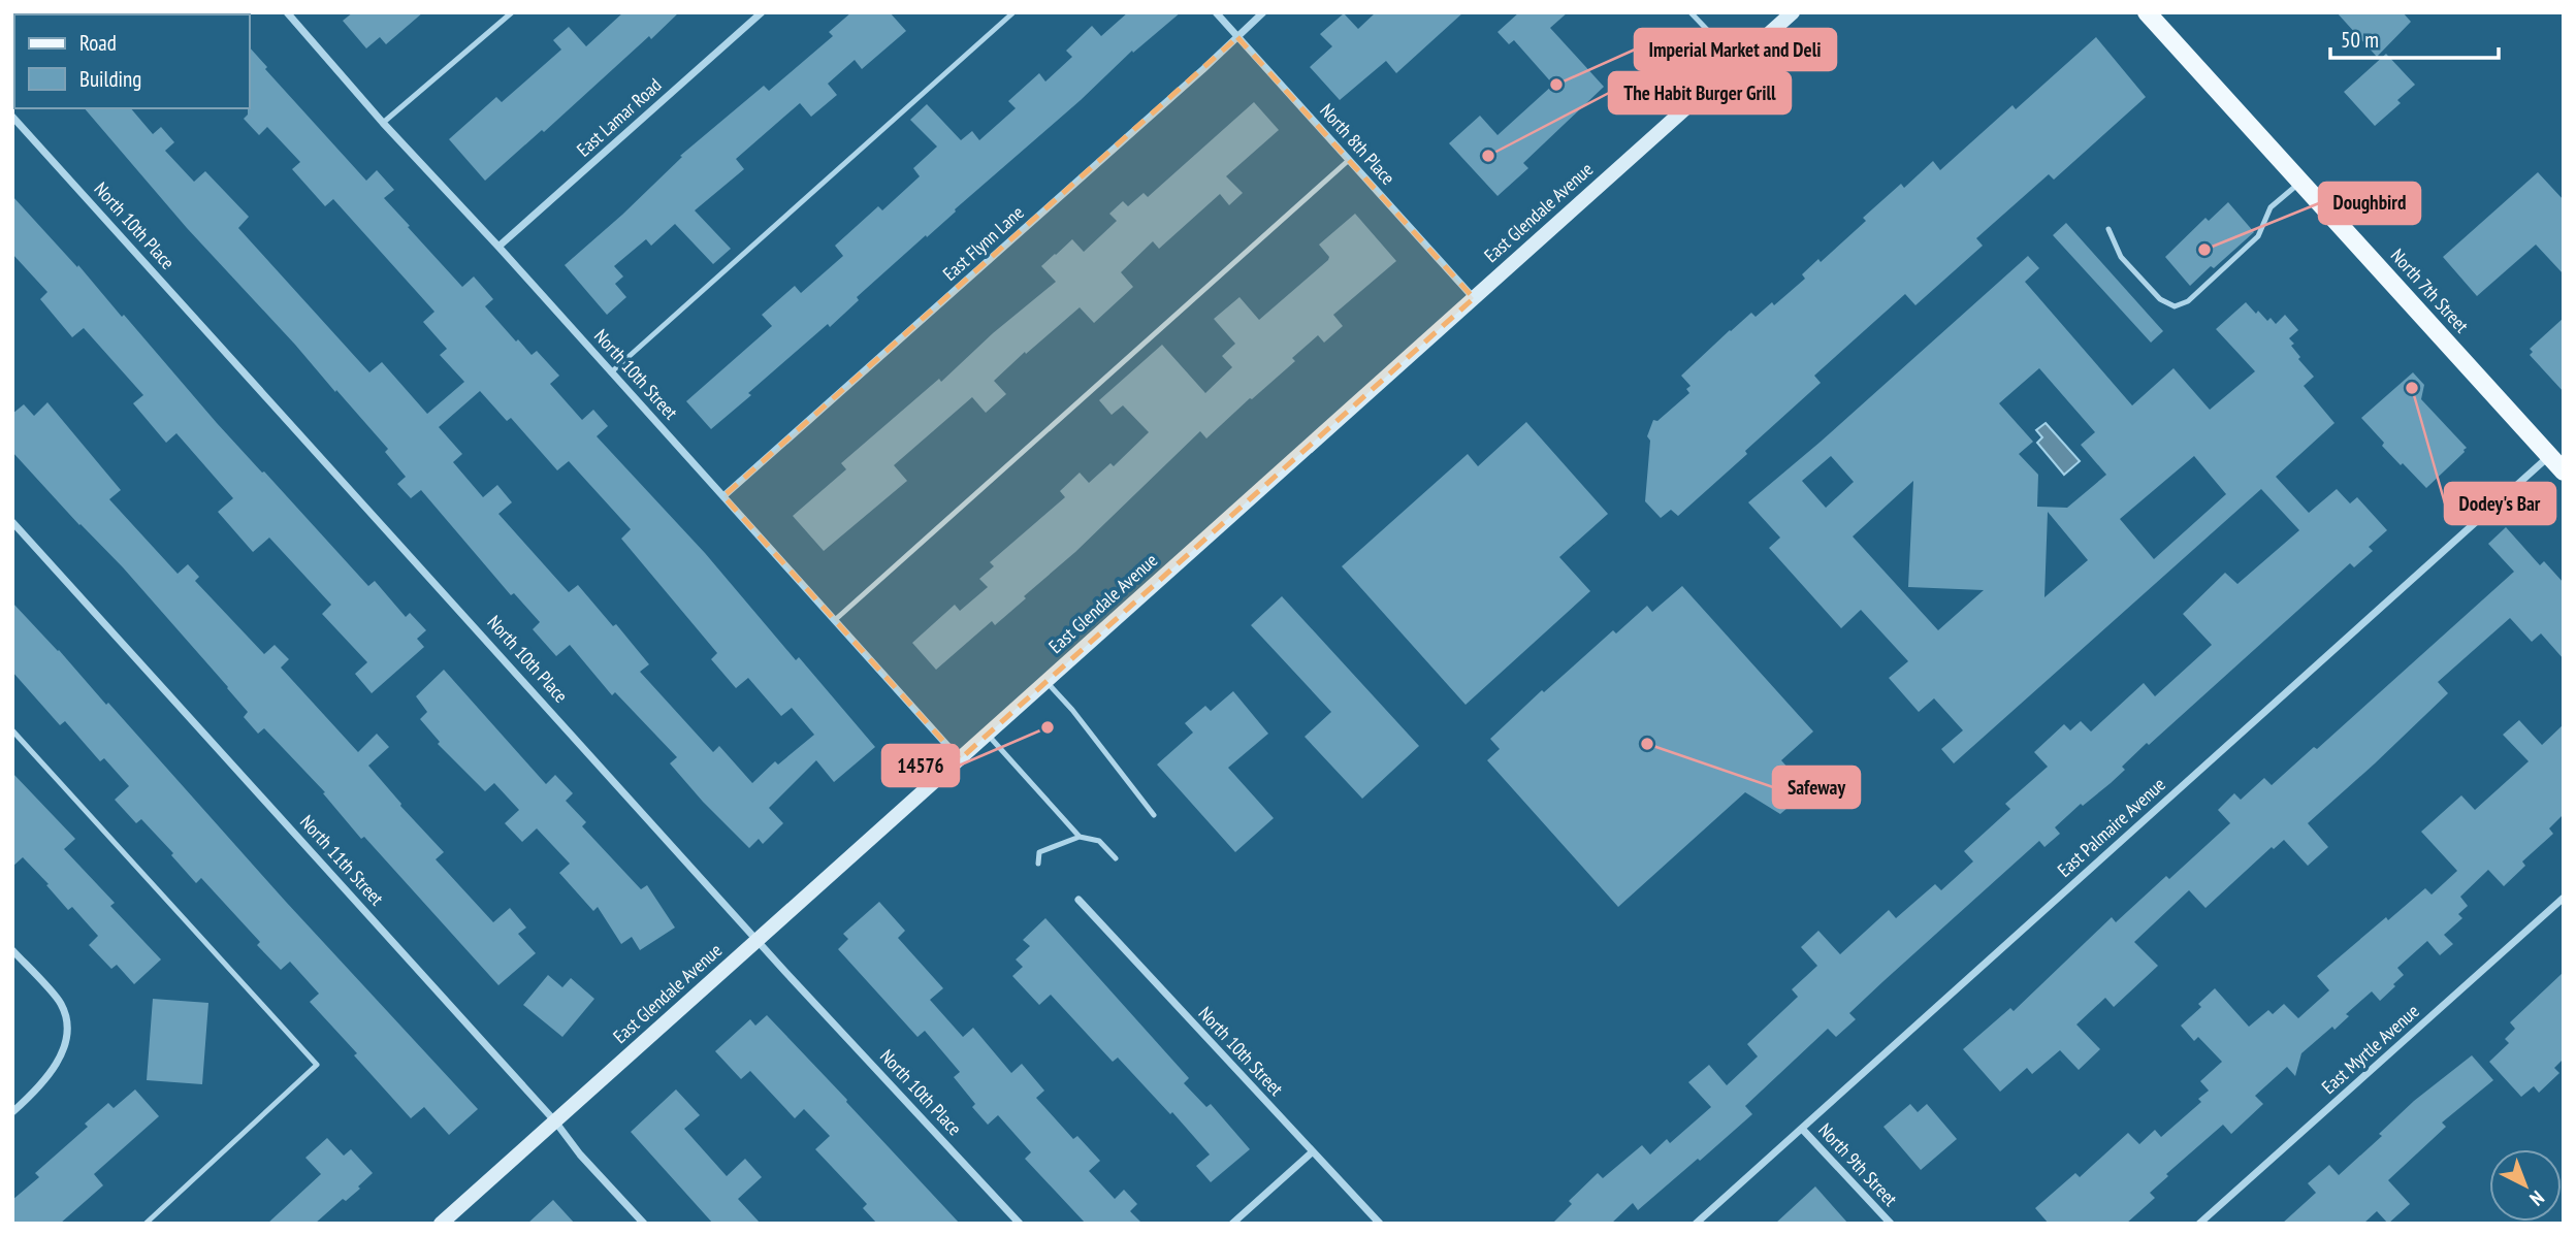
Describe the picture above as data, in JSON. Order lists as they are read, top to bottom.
{
  "streets": {
    "main road": ["East Glendale Avenue", "North 7th Street"],
    "street": [
      "East Lamar Road",
      "North 8th Place",
      "North 10th Place",
      "East Flynn Lane",
      "North 10th Street",
      "East Palmaire Avenue",
      "North 11th Street",
      "East Myrtle Avenue",
      "North 9th Street"
    ]
  },
  "crossings": [
    ["East Lamar Road", "North 10th Street"],
    ["North 8th Place", "East Glendale Avenue"],
    ["North 8th Place", "East Flynn Lane"],
    ["East Glendale Avenue", "North 10th Place"],
    ["East Glendale Avenue", "North 10th Street"],
    ["East Glendale Avenue", "North 11th Street"],
    ["East Flynn Lane", "North 10th Street"],
    ["North 7th Street", "East Palmaire Avenue"],
    ["East Palmaire Avenue", "North 9th Street"]
  ],
  "places": [
    "Imperial Market and Deli",
    "The Habit Burger Grill",
    "Doughbird",
    "Dodey's Bar",
    "14576",
    "Safeway"
  ],
  "legend": ["Road", "Building"],
  "scale_bar": "50 m",
  "north": "bottom right"
}
